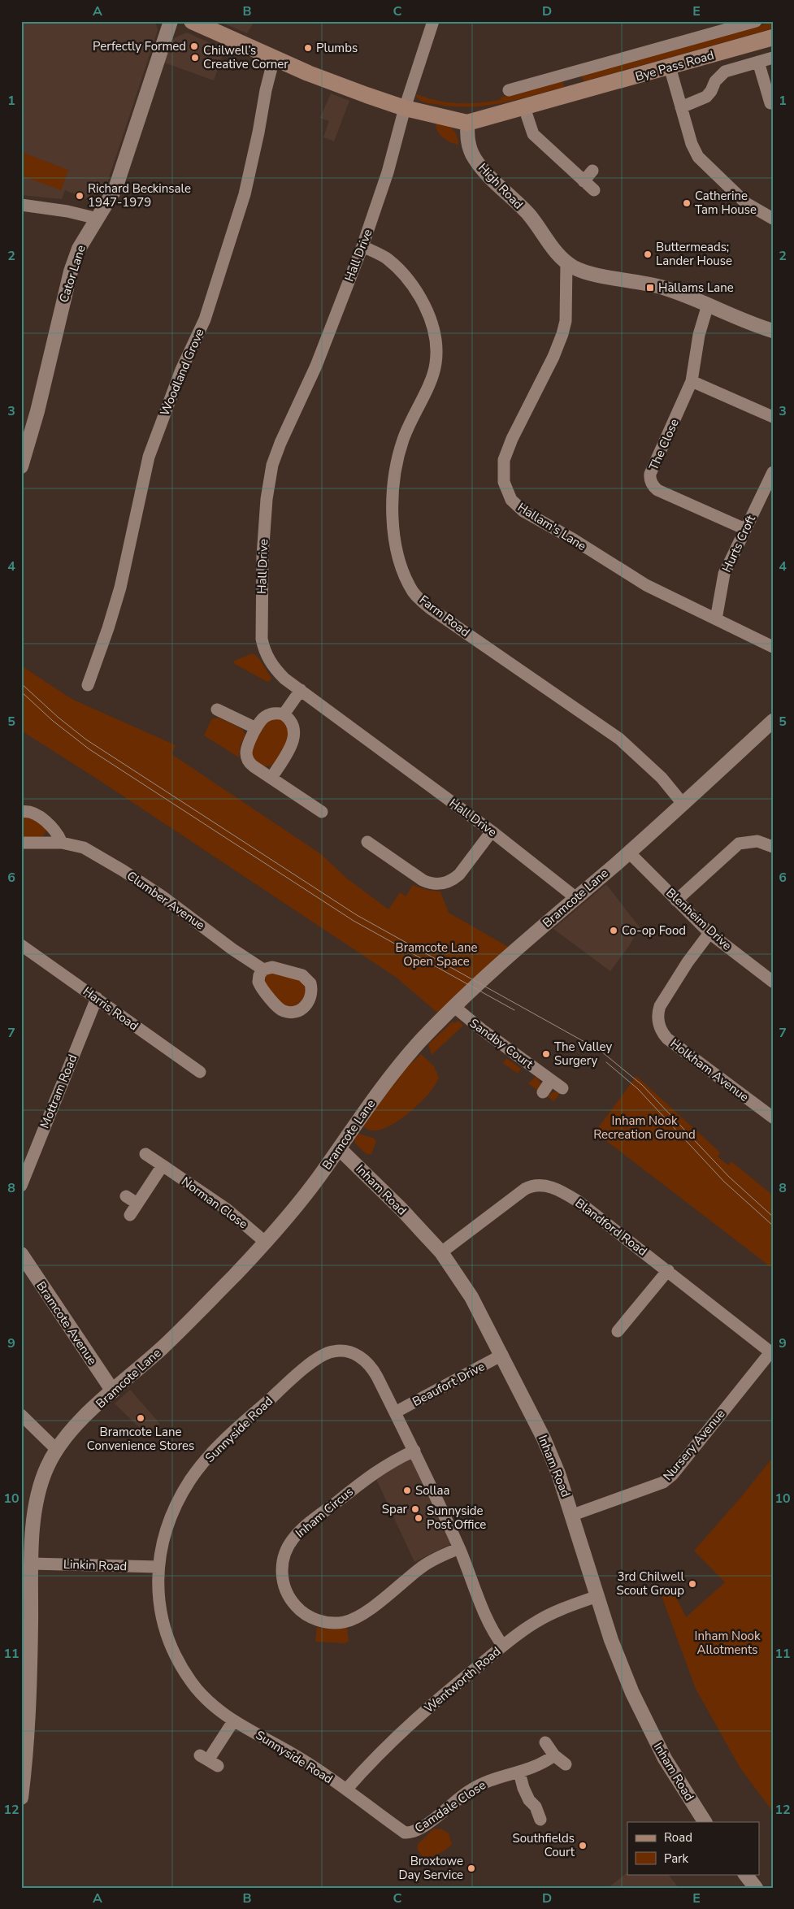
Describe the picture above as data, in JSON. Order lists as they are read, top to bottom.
{
  "streets": {
    "main road": ["Bye Pass Road"],
    "street": [
      "High Road",
      "Hall Drive",
      "Cator Lane",
      "Woodland Grove",
      "The Close",
      "Hallam's Lane",
      "Hurts Croft",
      "Farm Road",
      "Bramcote Lane",
      "Clumber Avenue",
      "Blenheim Drive",
      "Harris Road",
      "Sandby Court",
      "Holkham Avenue",
      "Mottram Road",
      "Inham Road",
      "Norman Close",
      "Blandford Road",
      "Bramcote Avenue",
      "Beaufort Drive",
      "Sunnyside Road",
      "Nursery Avenue",
      "Inham Circus",
      "Linkin Road",
      "Wentworth Road",
      "Camdale Close"
    ]
  },
  "crossings": [
    ["Bye Pass Road", "High Road"],
    ["High Road", "The Close"],
    ["High Road", "Hallam's Lane"],
    ["Hall Drive", "Farm Road"],
    ["Hall Drive", "Bramcote Lane"],
    ["The Close", "Hurts Croft"],
    ["Hallam's Lane", "Hurts Croft"],
    ["Farm Road", "Bramcote Lane"],
    ["Bramcote Lane", "Blenheim Drive"],
    ["Bramcote Lane", "Sandby Court"],
    ["Bramcote Lane", "Inham Road"],
    ["Bramcote Lane", "Norman Close"],
    ["Bramcote Lane", "Bramcote Avenue"],
    ["Bramcote Lane", "Linkin Road"],
    ["Blenheim Drive", "Holkham Avenue"],
    ["Harris Road", "Mottram Road"],
    ["Inham Road", "Blandford Road"],
    ["Inham Road", "Beaufort Drive"],
    ["Inham Road", "Nursery Avenue"],
    ["Inham Road", "Wentworth Road"],
    ["Blandford Road", "Nursery Avenue"],
    ["Beaufort Drive", "Sunnyside Road"],
    ["Sunnyside Road", "Inham Circus"],
    ["Sunnyside Road", "Linkin Road"],
    ["Sunnyside Road", "Wentworth Road"],
    ["Sunnyside Road", "Camdale Close"]
  ],
  "parks": ["Bramcote Lane Open Space", "Inham Nook Recreation Ground", "Inham Nook Allotments"],
  "places": {
    "other": [
      "Perfectly Formed",
      "Plumbs",
      "Chilwell’s Creative Corner",
      "Richard Beckinsale 1947-1979",
      "Catherine Tam House",
      "Buttermeads; Lander House",
      "Co-op Food",
      "The Valley Surgery",
      "Bramcote Lane Convenience Stores",
      "Sollaa",
      "Spar",
      "Sunnyside Post Office",
      "3rd Chilwell Scout Group",
      "Southfields Court",
      "Broxtowe Day Service"
    ],
    "transit": ["Hallams Lane"]
  },
  "legend": ["Road", "Park"],
  "grid": {
    "columns": [
      "A",
      "B",
      "C",
      "D",
      "E"
    ],
    "rows": [
      "1",
      "2",
      "3",
      "4",
      "5",
      "6",
      "7",
      "8",
      "9",
      "10",
      "11",
      "12"
    ]
  }
}
